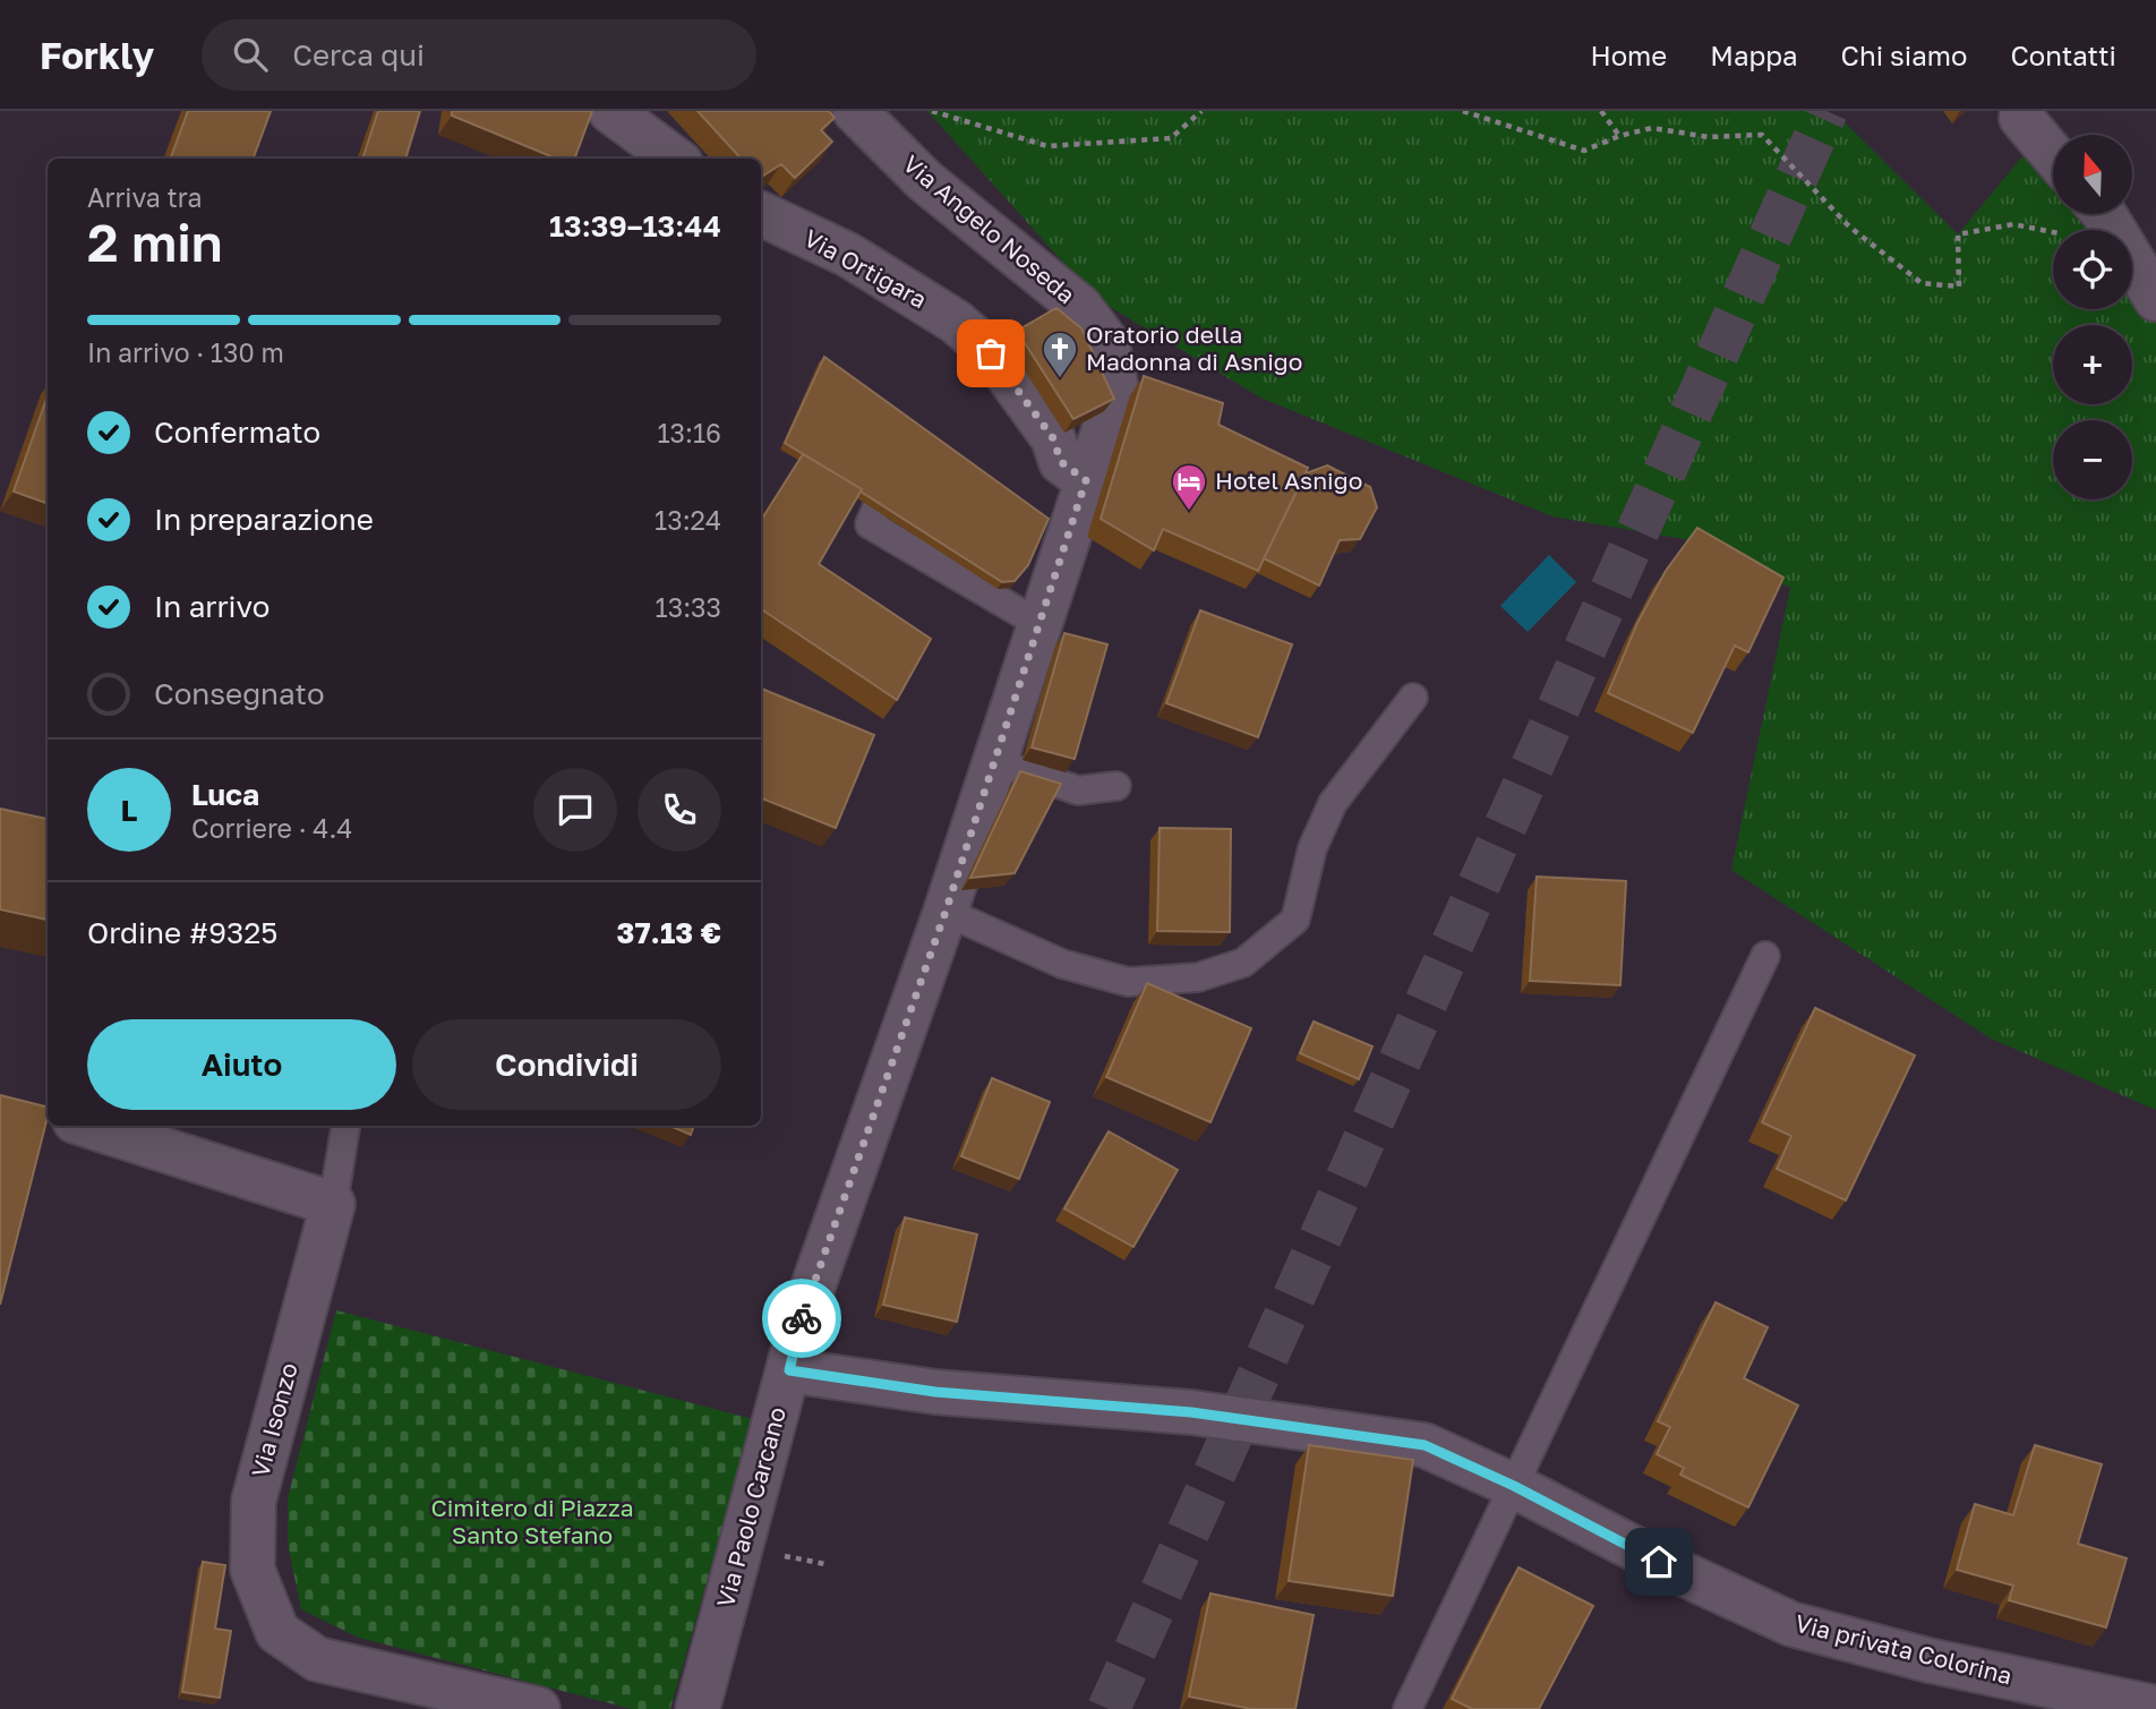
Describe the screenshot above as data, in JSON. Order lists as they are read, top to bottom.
{
  "streets": {
    "street": [
      "Via Angelo Noseda",
      "Via Ortigara",
      "Via Isonzo",
      "Via Paolo Carcano",
      "Via privata Colorina"
    ]
  },
  "crossings": [
    ["Via Angelo Noseda", "Via Paolo Carcano"],
    ["Via Ortigara", "Via Paolo Carcano"],
    ["Via Paolo Carcano", "Via privata Colorina"]
  ],
  "parks": ["Cimitero di Piazza Santo Stefano"],
  "places": {
    "church": ["Oratorio della Madonna di Asnigo"],
    "hotel": ["Hotel Asnigo"]
  },
  "north": "top",
  "page": {
    "header": "Forkly",
    "search": "Cerca qui",
    "nav": [
      "Home",
      "Mappa",
      "Chi siamo",
      "Contatti"
    ],
    "map_buttons": ["+", "−"],
    "heading": ["2 min", "Arriva tra", "13:39–13:44"],
    "panel": [
      "Luca",
      "Corriere · 4.4",
      "Ordine #9325",
      "37.13 €"
    ],
    "bar": "In arrivo · 130 m",
    "list": [
      ["Confermato", "13:16"],
      ["In preparazione", "13:24"],
      ["In arrivo", "13:33"],
      "Consegnato"
    ],
    "round": "L",
    "buttons": ["Aiuto", "Condividi"]
  }
}
